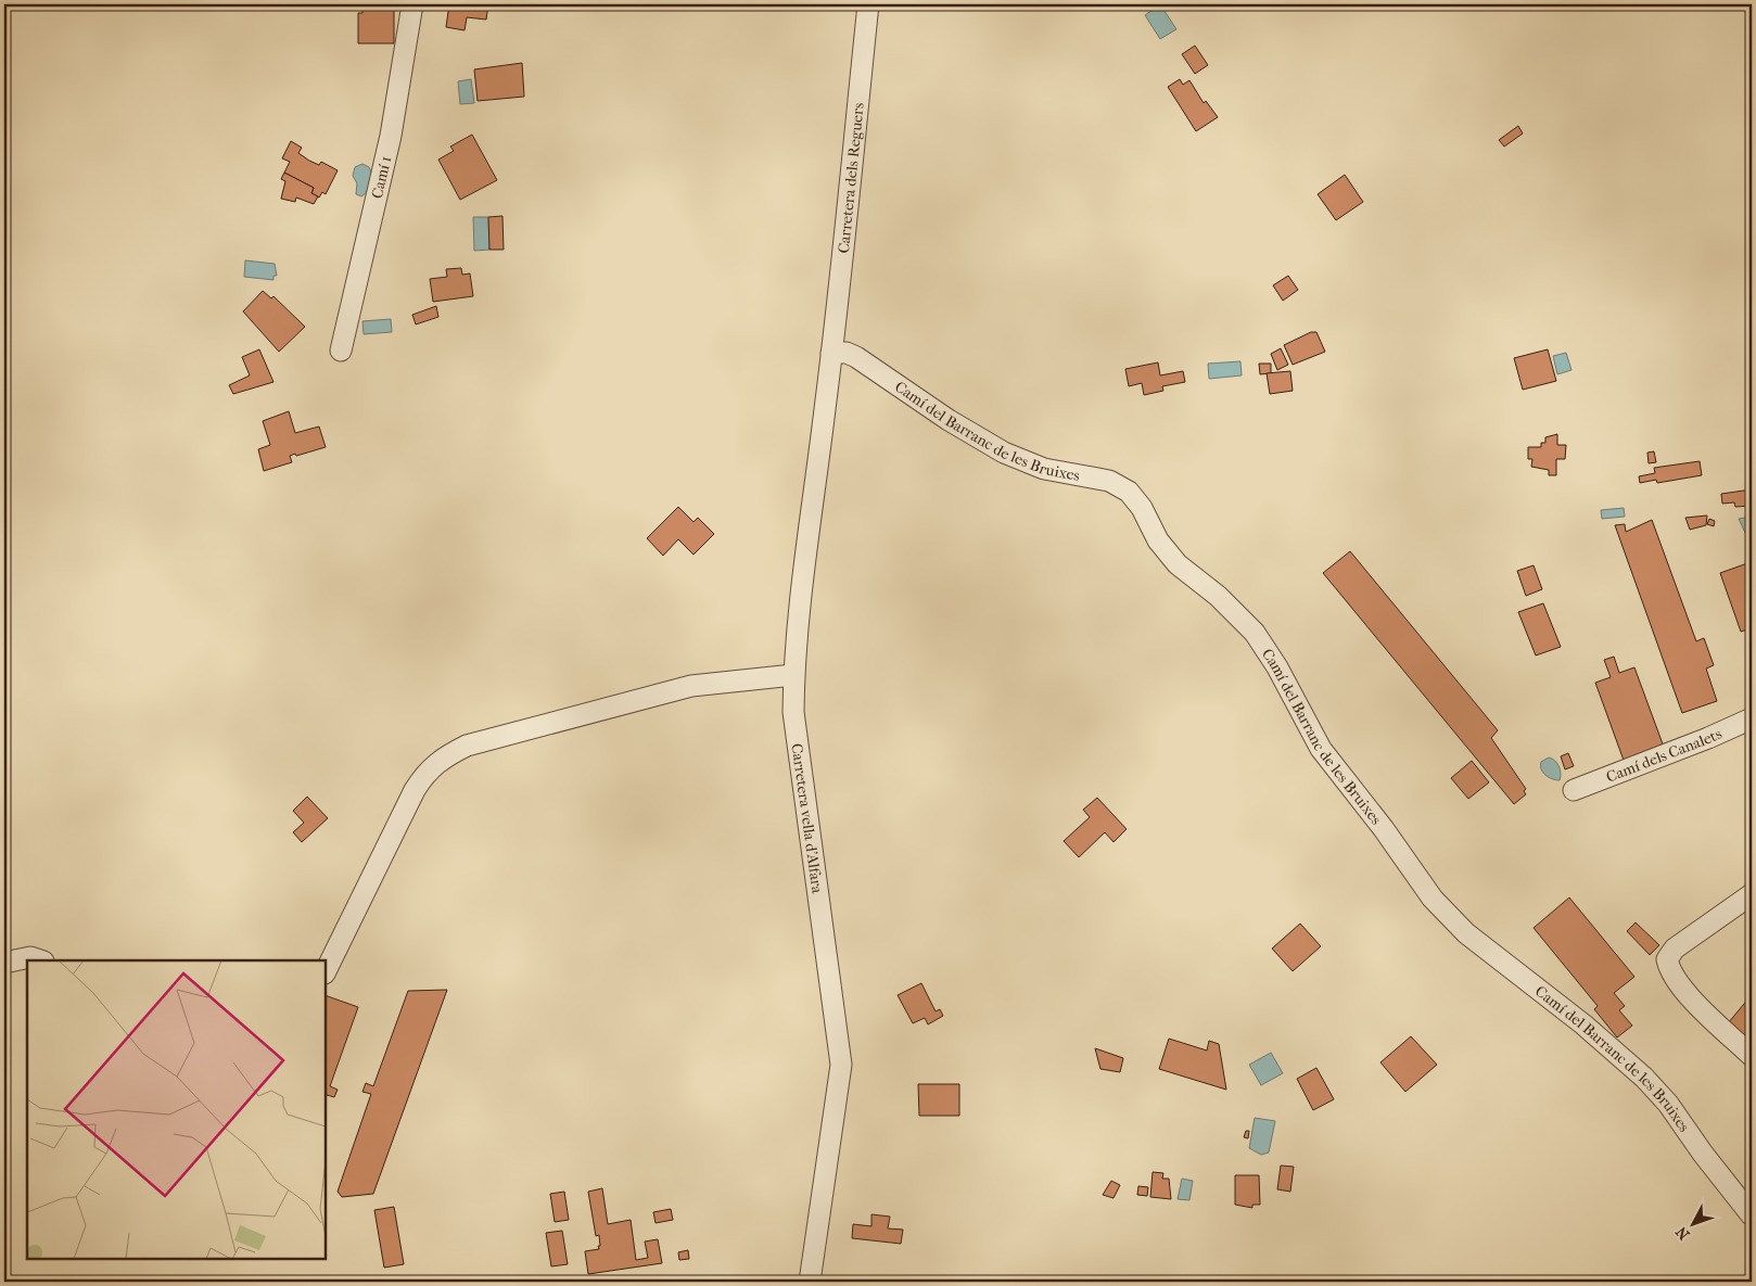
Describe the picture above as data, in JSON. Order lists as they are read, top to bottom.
{
  "streets": {
    "street": [
      "Camí 1",
      "Carretera dels Reguers",
      "Camí del Barranc de les Bruixes",
      "Camí dels Canalets",
      "Carretera vella d'Alfara"
    ]
  },
  "crossings": [
    ["Carretera dels Reguers", "Camí del Barranc de les Bruixes"],
    ["Carretera dels Reguers", "Carretera vella d'Alfara"],
    ["Camí del Barranc de les Bruixes", "Carretera vella d'Alfara"]
  ],
  "north": "bottom left"
}
